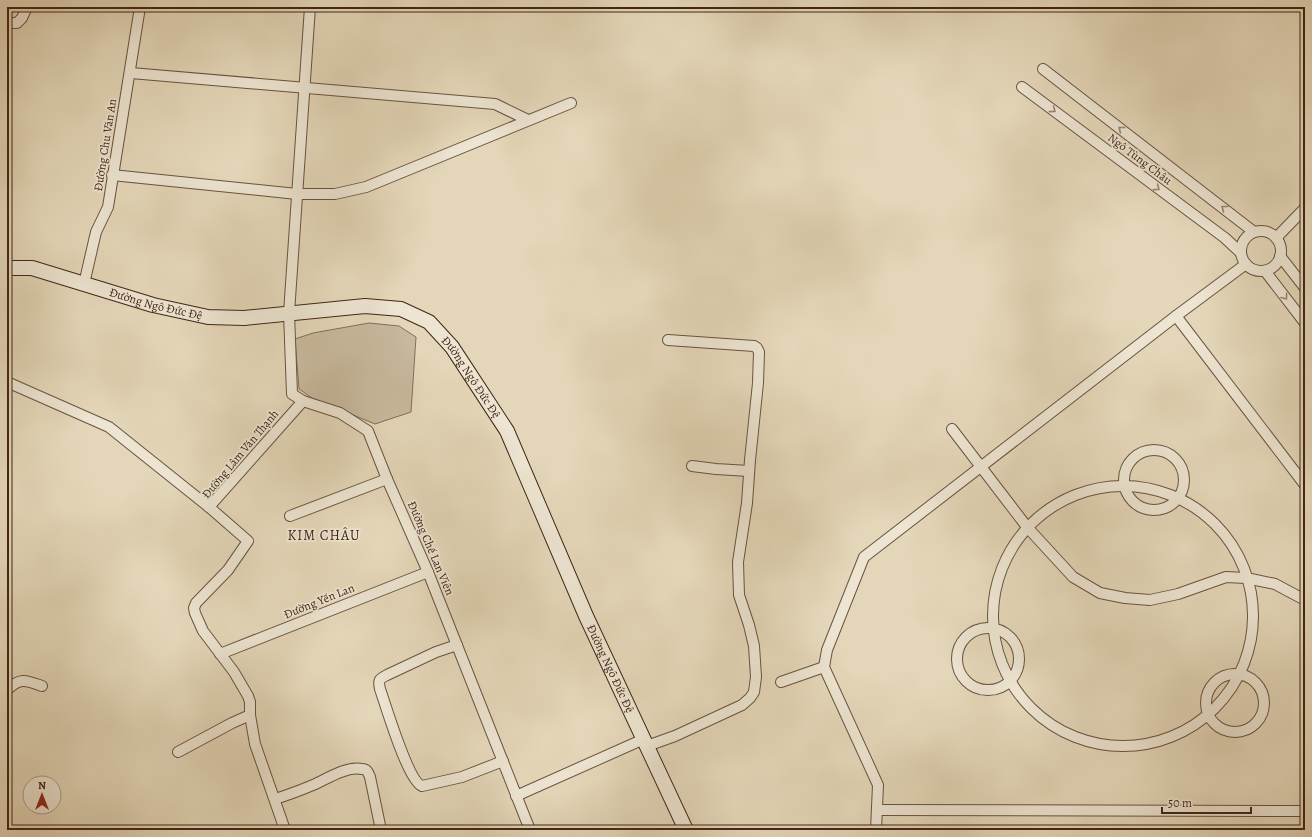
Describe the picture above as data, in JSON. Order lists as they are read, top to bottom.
{
  "streets": {
    "main road": ["Đường Ngô Đức Đệ"],
    "street": [
      "Đường Chu Văn An",
      "Ngô Tùng Châu",
      "Đường Lâm Văn Thạnh",
      "Đường Chế Lan Viên",
      "Đường Yến Lan"
    ]
  },
  "crossings": [
    ["Đường Chu Văn An", "Đường Ngô Đức Đệ"],
    ["Đường Lâm Văn Thạnh", "Đường Chế Lan Viên"],
    ["Đường Lâm Văn Thạnh", "Đường Yến Lan"],
    ["Đường Chế Lan Viên", "Đường Yến Lan"]
  ],
  "districts": ["KIM CHÂU"],
  "scale_bar": "50 m",
  "north": "top"
}
